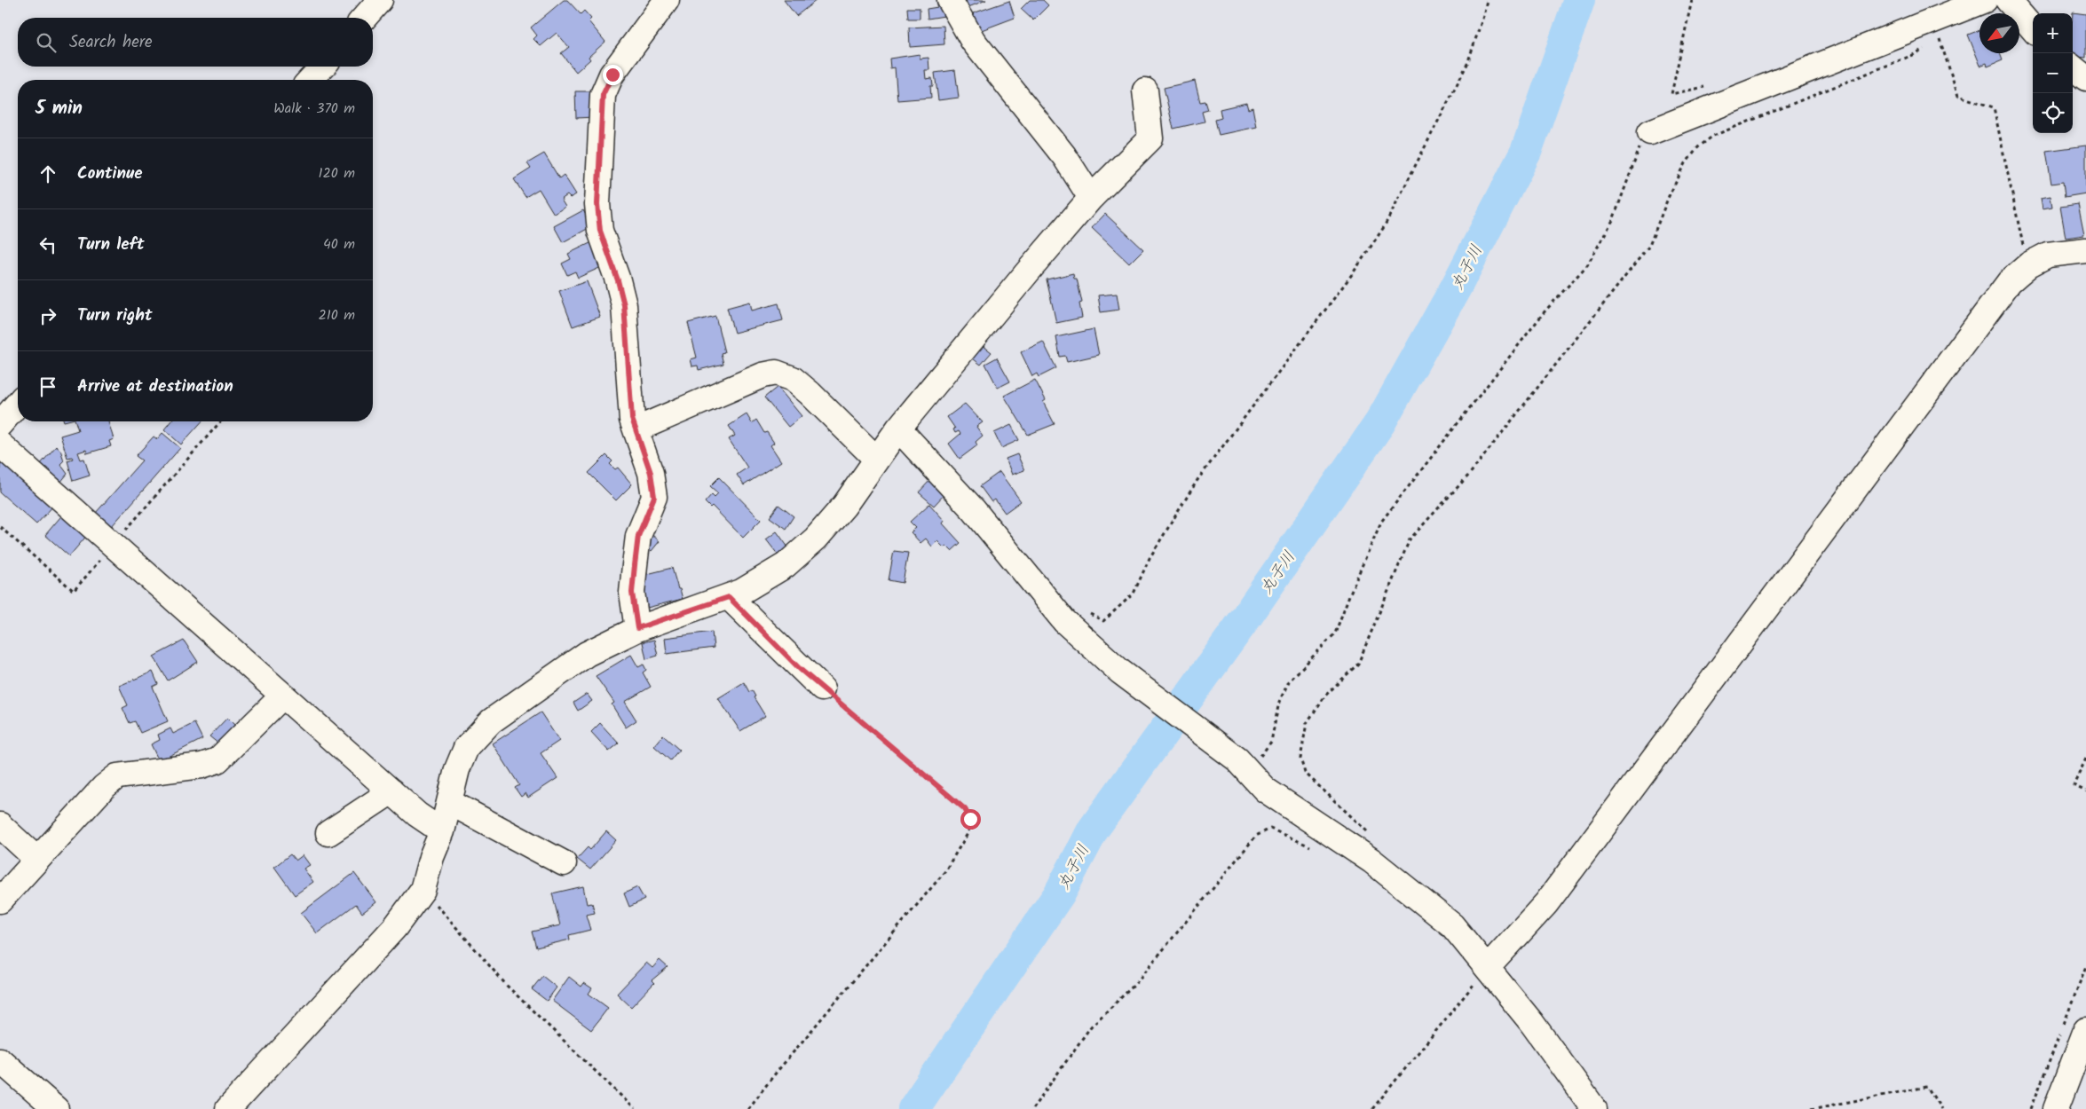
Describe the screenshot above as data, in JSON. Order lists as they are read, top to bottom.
{
  "water": ["丸子川"],
  "north": "bottom left",
  "page": {
    "map_buttons": ["+", "−"],
    "search": "Search here",
    "heading": ["5 min", "Walk · 370 m"],
    "list": [
      ["Continue", "120 m"],
      ["Turn left", "40 m"],
      ["Turn right", "210 m"],
      "Arrive at destination"
    ]
  }
}
